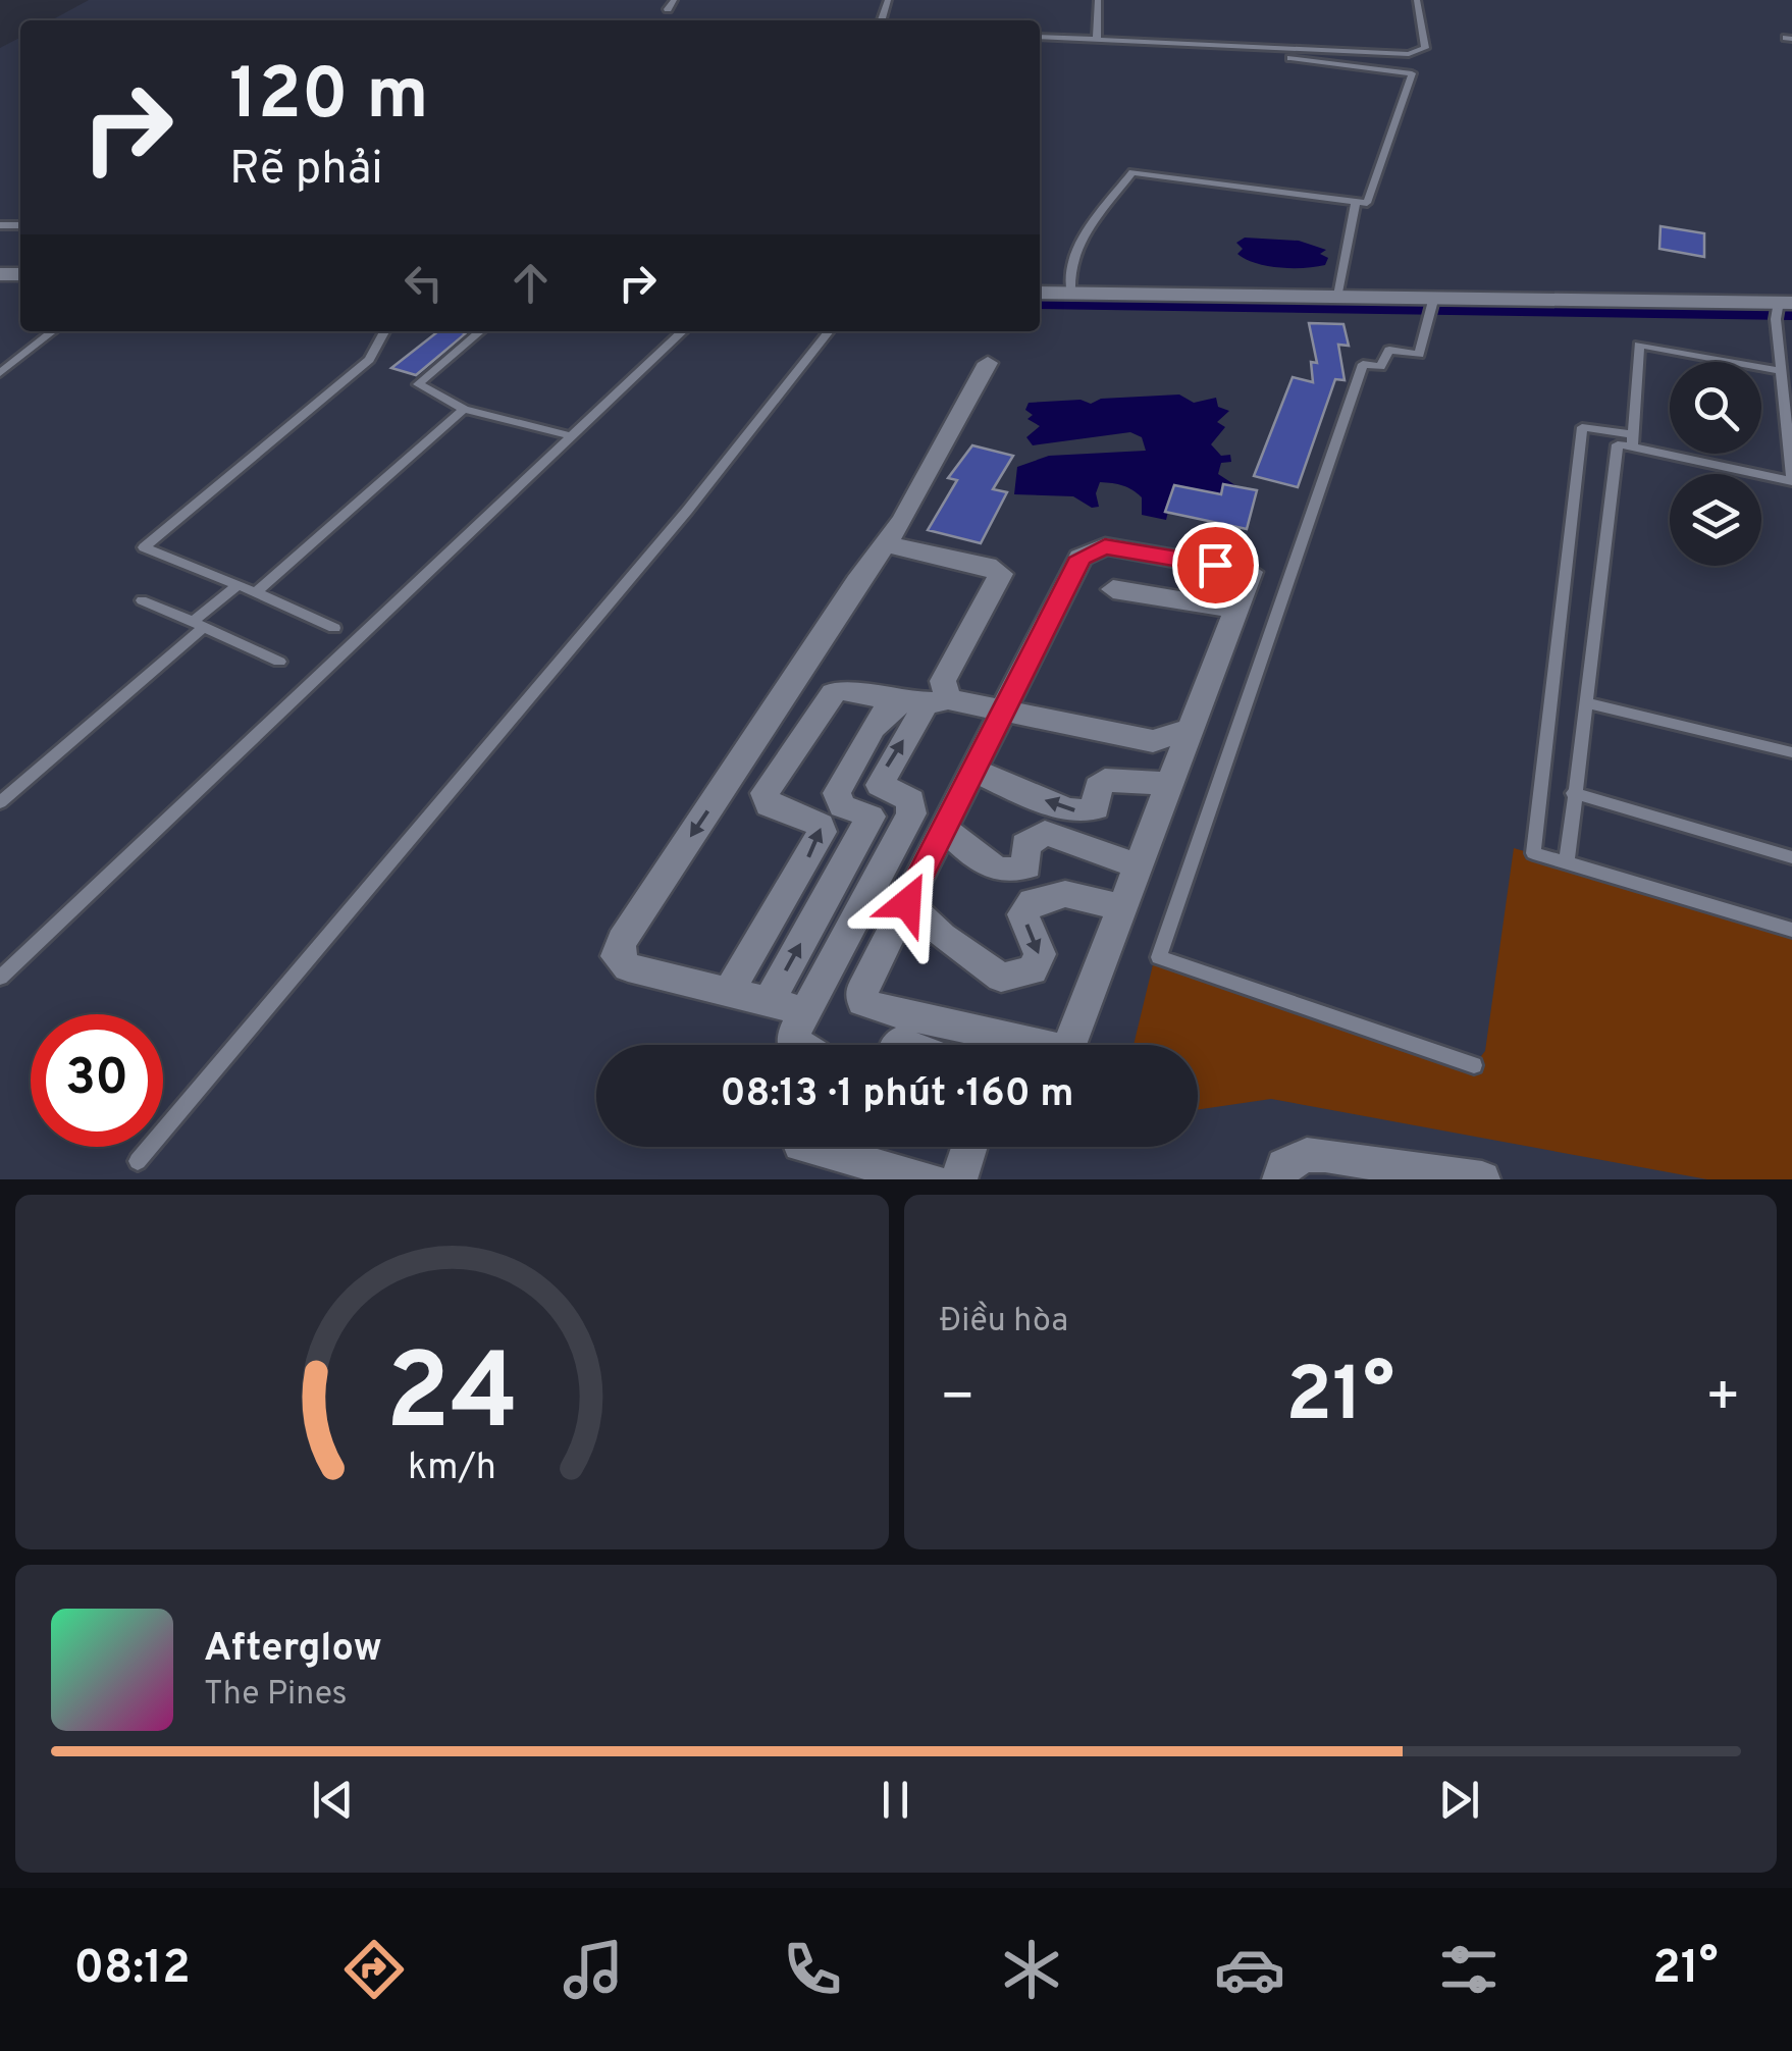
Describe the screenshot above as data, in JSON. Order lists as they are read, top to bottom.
{
  "page": {
    "turn": ["120 m", "Rẽ phải"],
    "limit": "30",
    "trip": "08:13 · 1 phút · 160 m",
    "tile": "Điều hòa",
    "heat": ["−", "21°", "+"],
    "song": ["Afterglow", "The Pines"],
    "tabs": ["08:12", "21°"],
    "gauge": ["24", "km/h"]
  }
}
